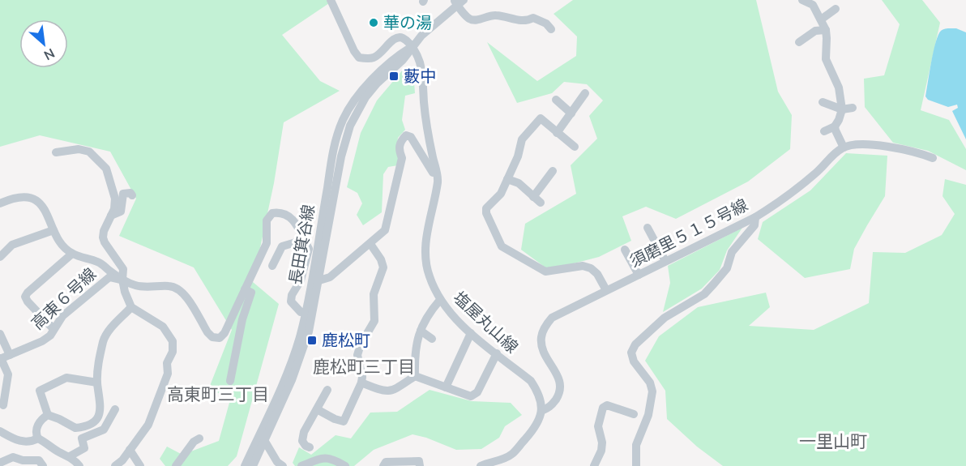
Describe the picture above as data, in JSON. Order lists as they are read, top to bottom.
{
  "streets": {
    "street": [
      "須磨里５１５号線",
      "長田箕谷線",
      "高東６号線",
      "塩屋丸山線"
    ]
  },
  "crossings": [
    ["須磨里５１５号線", "塩屋丸山線"],
    ["長田箕谷線", "塩屋丸山線"]
  ],
  "districts": ["鹿松町三丁目", "高東町三丁目", "一里山町"],
  "places": {
    "other": ["華の湯"],
    "transit": ["藪中", "鹿松町"]
  },
  "north": "bottom right"
}
